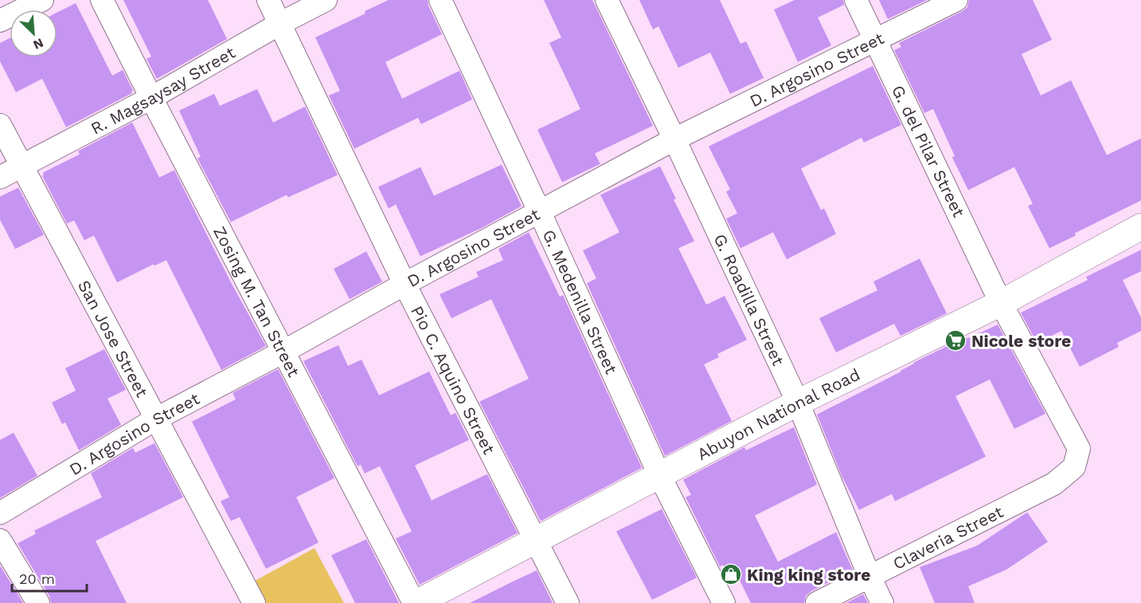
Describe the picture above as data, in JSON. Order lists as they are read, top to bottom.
{
  "streets": {
    "street": [
      "D. Argosino Street",
      "R. Magsaysay Street",
      "G. del Pilar Street",
      "G. Roadilla Street",
      "Zosing M. Tan Street",
      "G. Medenilla Street",
      "San Jose Street",
      "Pio C. Aquino Street",
      "Abuyon National Road",
      "Claveria Street"
    ]
  },
  "crossings": [
    ["D. Argosino Street", "G. del Pilar Street"],
    ["D. Argosino Street", "G. Roadilla Street"],
    ["D. Argosino Street", "Zosing M. Tan Street"],
    ["D. Argosino Street", "G. Medenilla Street"],
    ["D. Argosino Street", "San Jose Street"],
    ["D. Argosino Street", "Pio C. Aquino Street"],
    ["R. Magsaysay Street", "Zosing M. Tan Street"],
    ["R. Magsaysay Street", "San Jose Street"],
    ["R. Magsaysay Street", "Pio C. Aquino Street"],
    ["G. del Pilar Street", "Abuyon National Road"],
    ["G. del Pilar Street", "Claveria Street"],
    ["G. Roadilla Street", "Abuyon National Road"],
    ["G. Roadilla Street", "Claveria Street"],
    ["Zosing M. Tan Street", "Abuyon National Road"],
    ["G. Medenilla Street", "Abuyon National Road"],
    ["Pio C. Aquino Street", "Abuyon National Road"]
  ],
  "places": {
    "supermarket": ["Nicole store"],
    "shop": ["King king store"]
  },
  "scale_bar": "20 m",
  "north": "bottom right"
}
